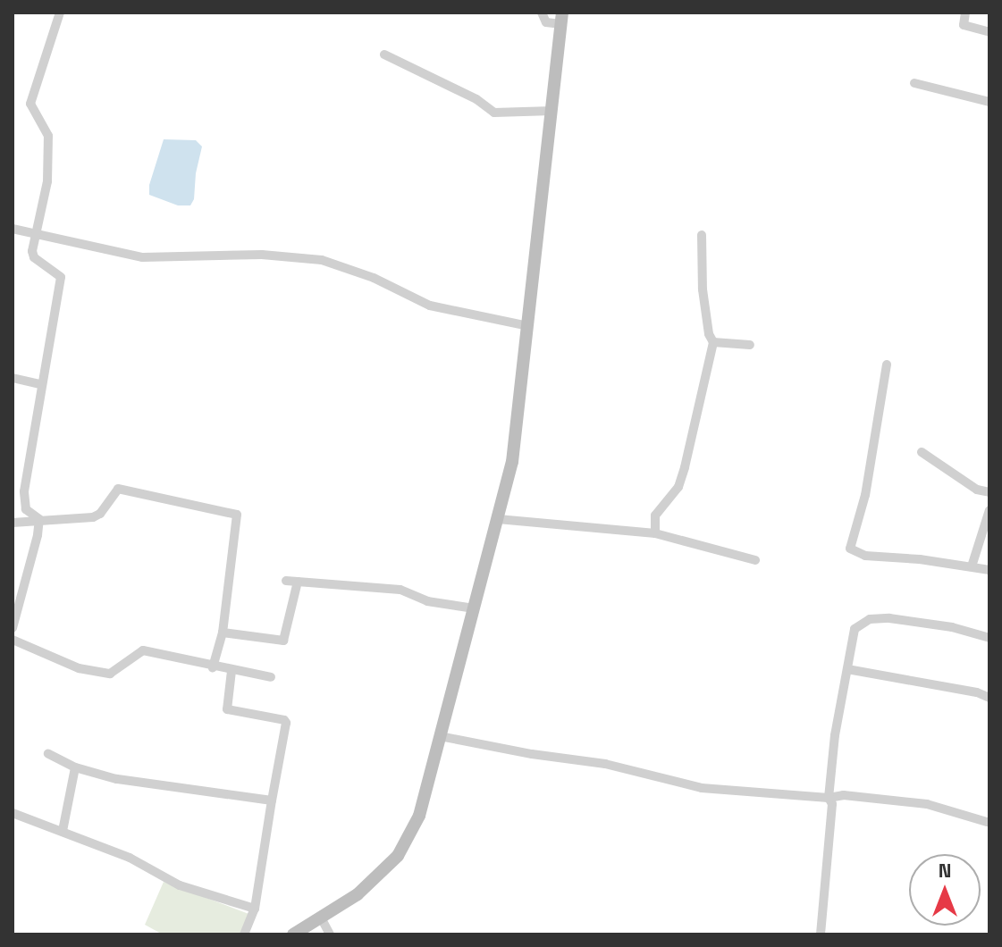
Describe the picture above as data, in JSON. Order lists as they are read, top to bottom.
{
  "north": "top"
}
